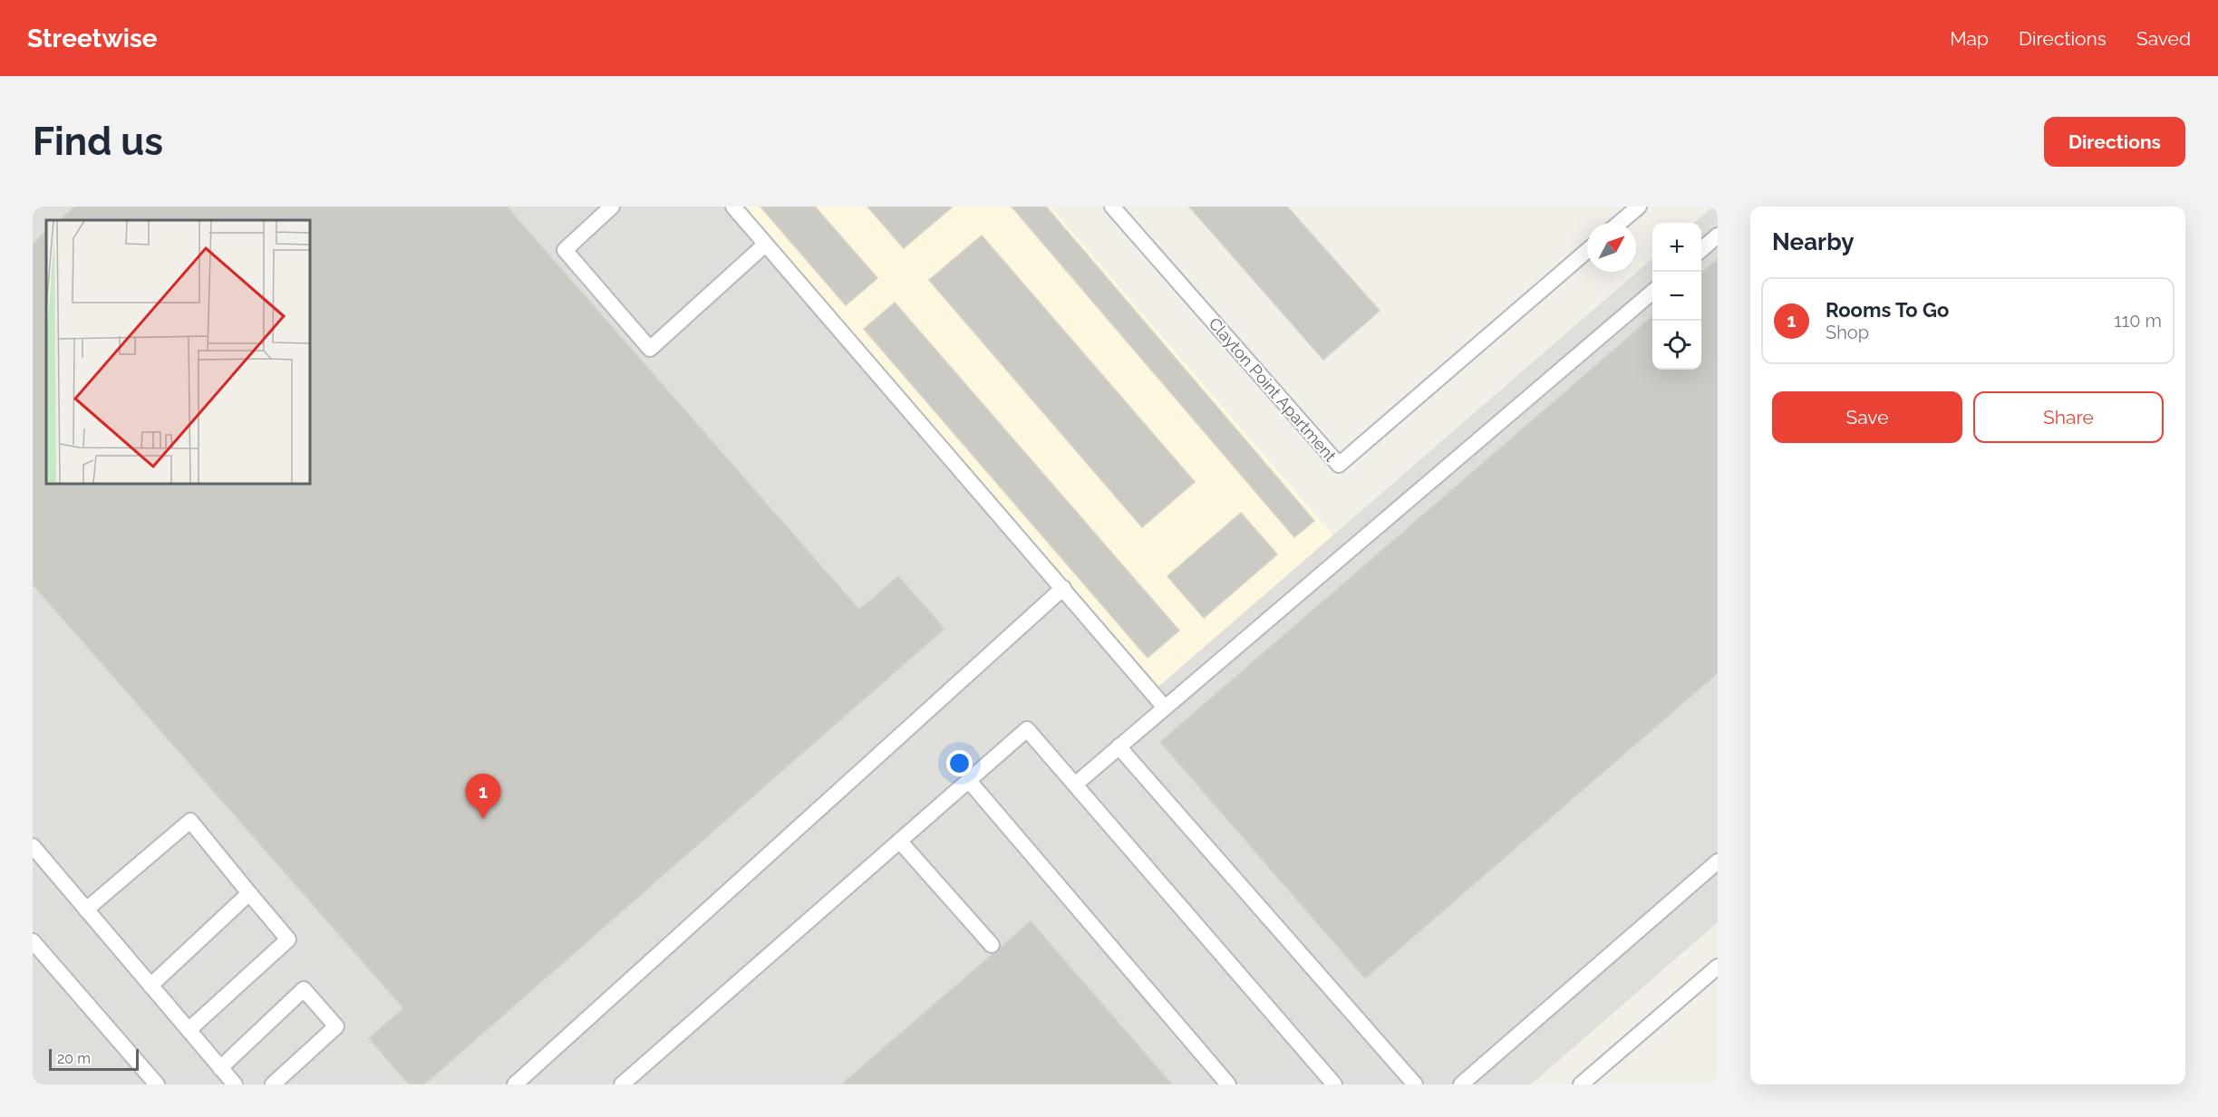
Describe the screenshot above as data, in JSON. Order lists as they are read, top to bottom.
{
  "streets": {
    "lane": ["Clayton Point Apartment"]
  },
  "scale_bar": "20 m",
  "north": "top right",
  "page": {
    "header": "Streetwise",
    "nav": ["Map", "Directions", "Saved"],
    "buttons": [
      "Directions",
      ["Save", "Share"]
    ],
    "title": "Find us",
    "heading": "Nearby",
    "map_buttons": ["+", "−"],
    "list": [
      {
        "mark": "1",
        "name": "Rooms To Go",
        "note": "Shop",
        "value": "110 m"
      }
    ],
    "pins": "1",
    "scale": "20 m"
  }
}
